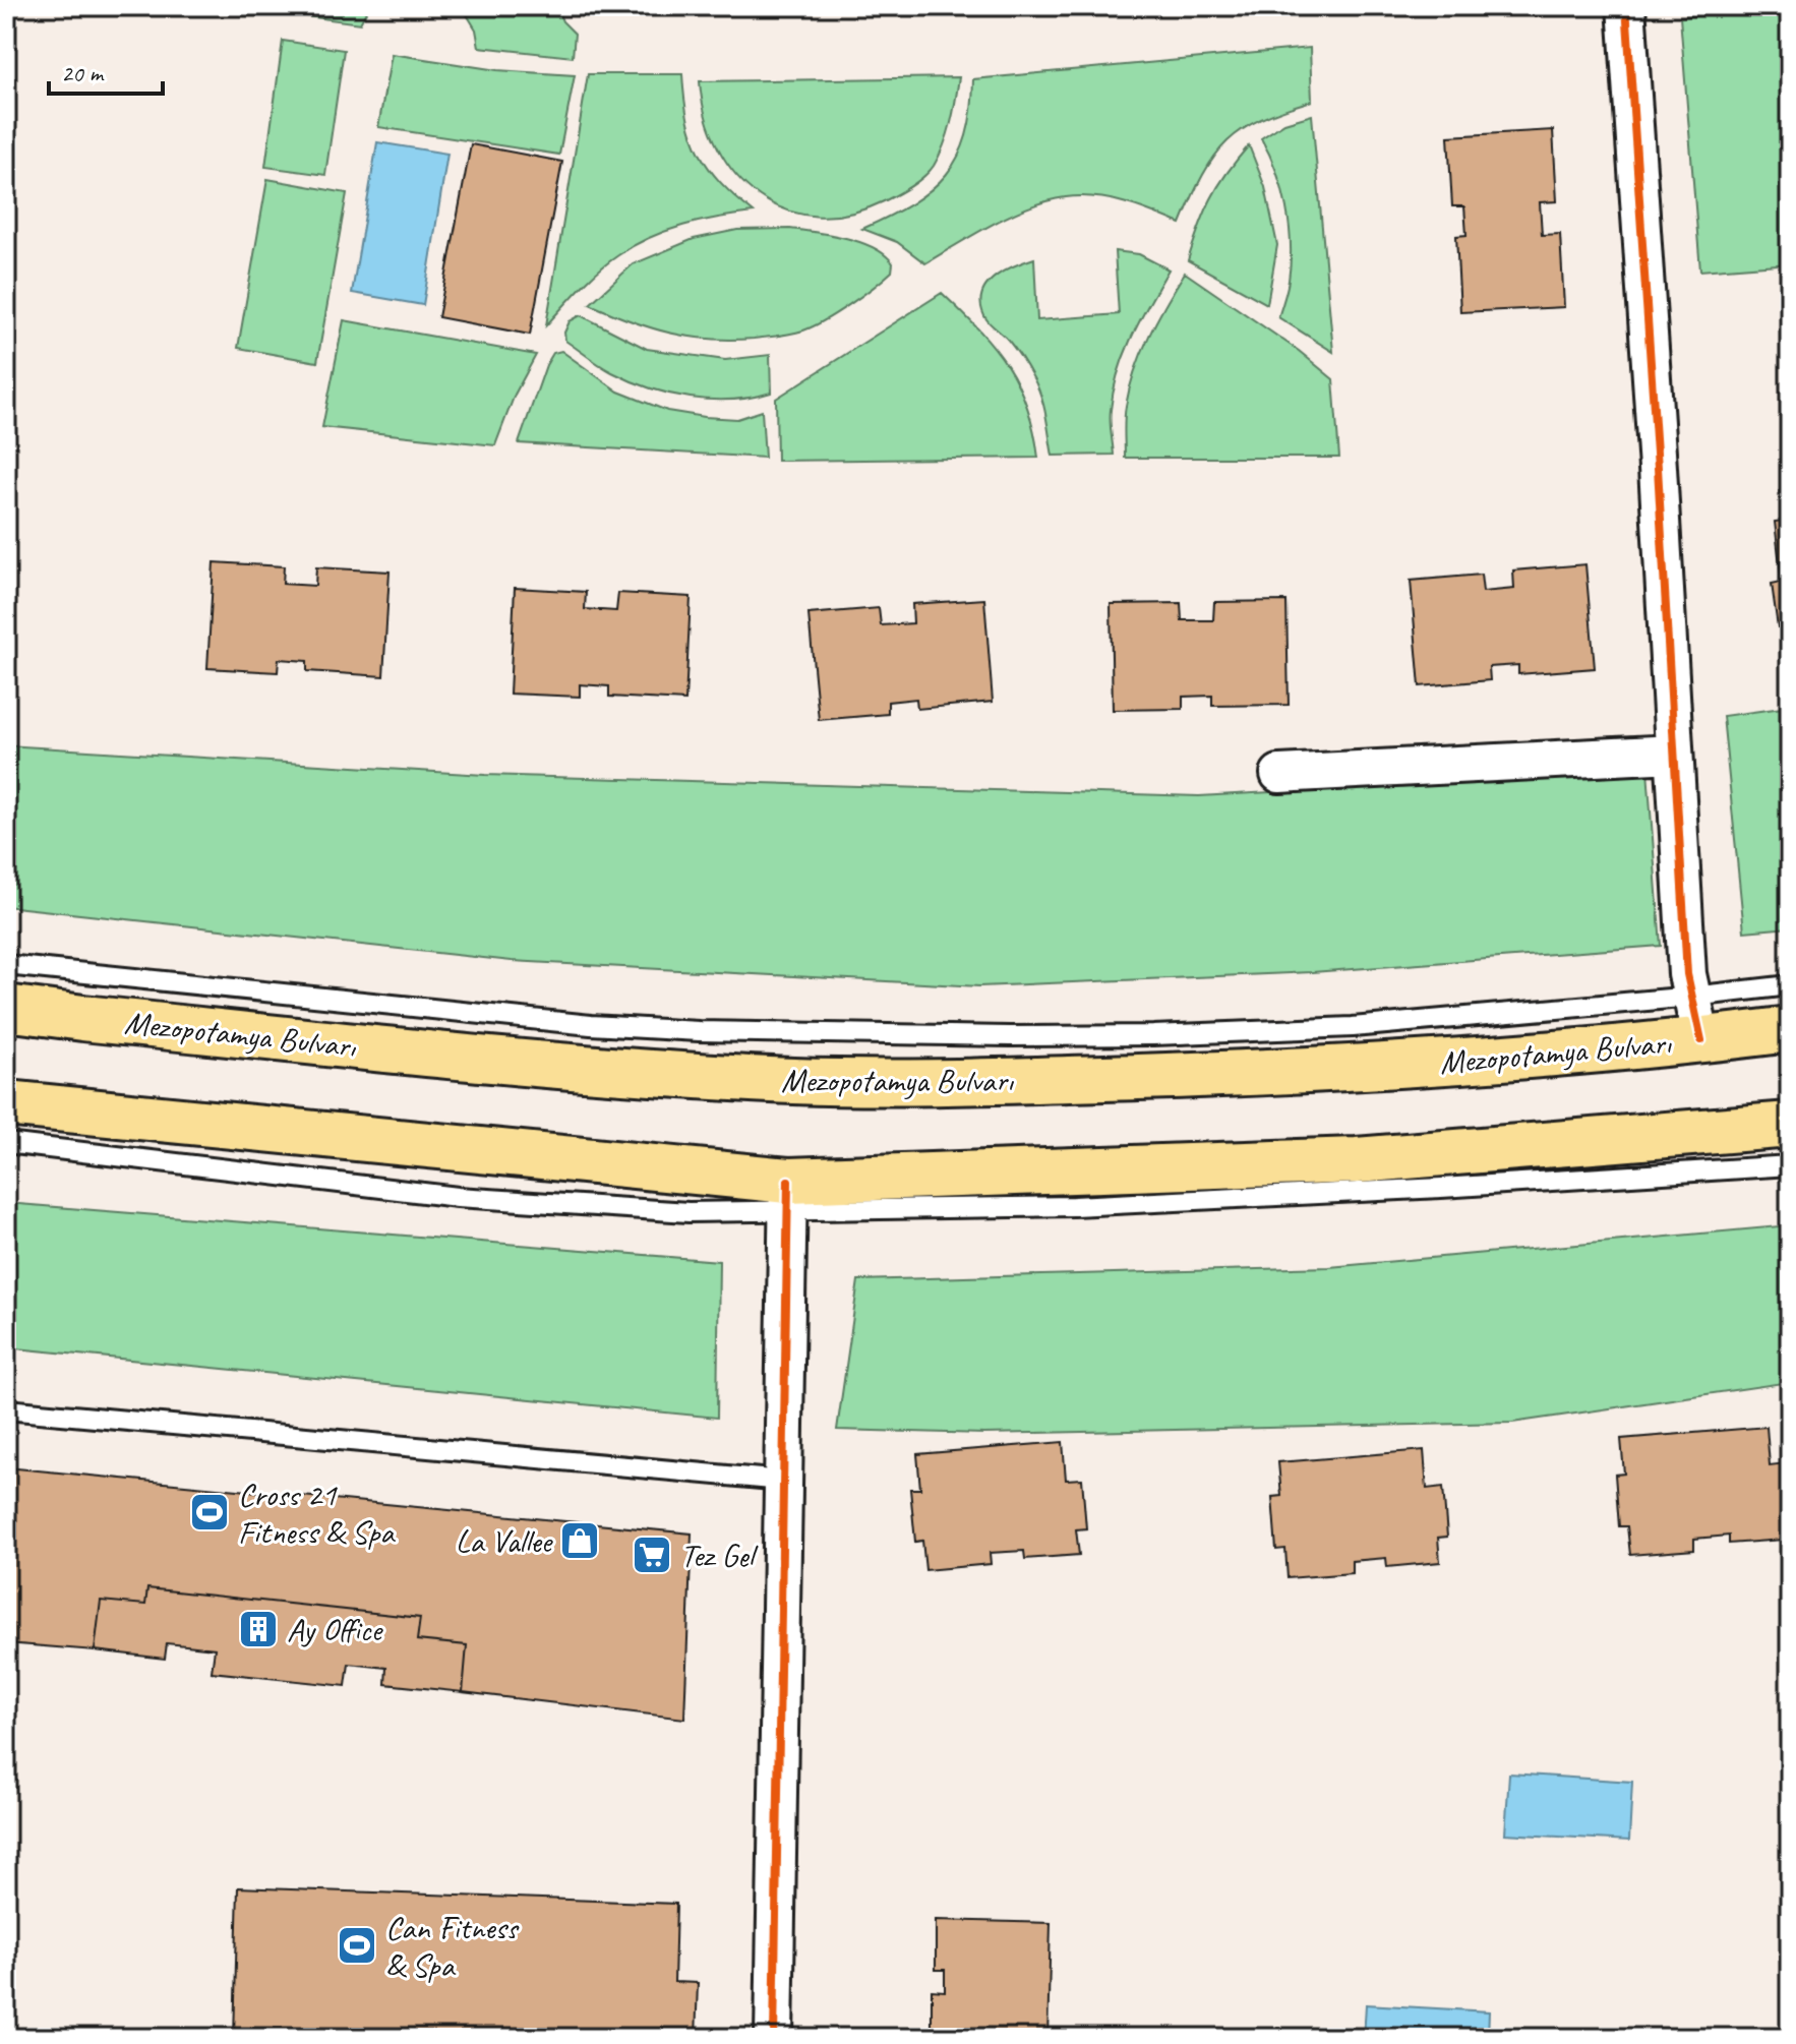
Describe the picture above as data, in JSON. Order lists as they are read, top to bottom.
{
  "streets": {
    "main road": ["Mezopotamya Bulvarı"]
  },
  "places": {
    "sports": ["Cross 21 Fitness & Spa", "Can Fitness & Spa"],
    "shop": ["La Vallee"],
    "supermarket": ["Tez Gel"],
    "building": ["Ay Office"]
  },
  "scale_bar": "20 m"
}
